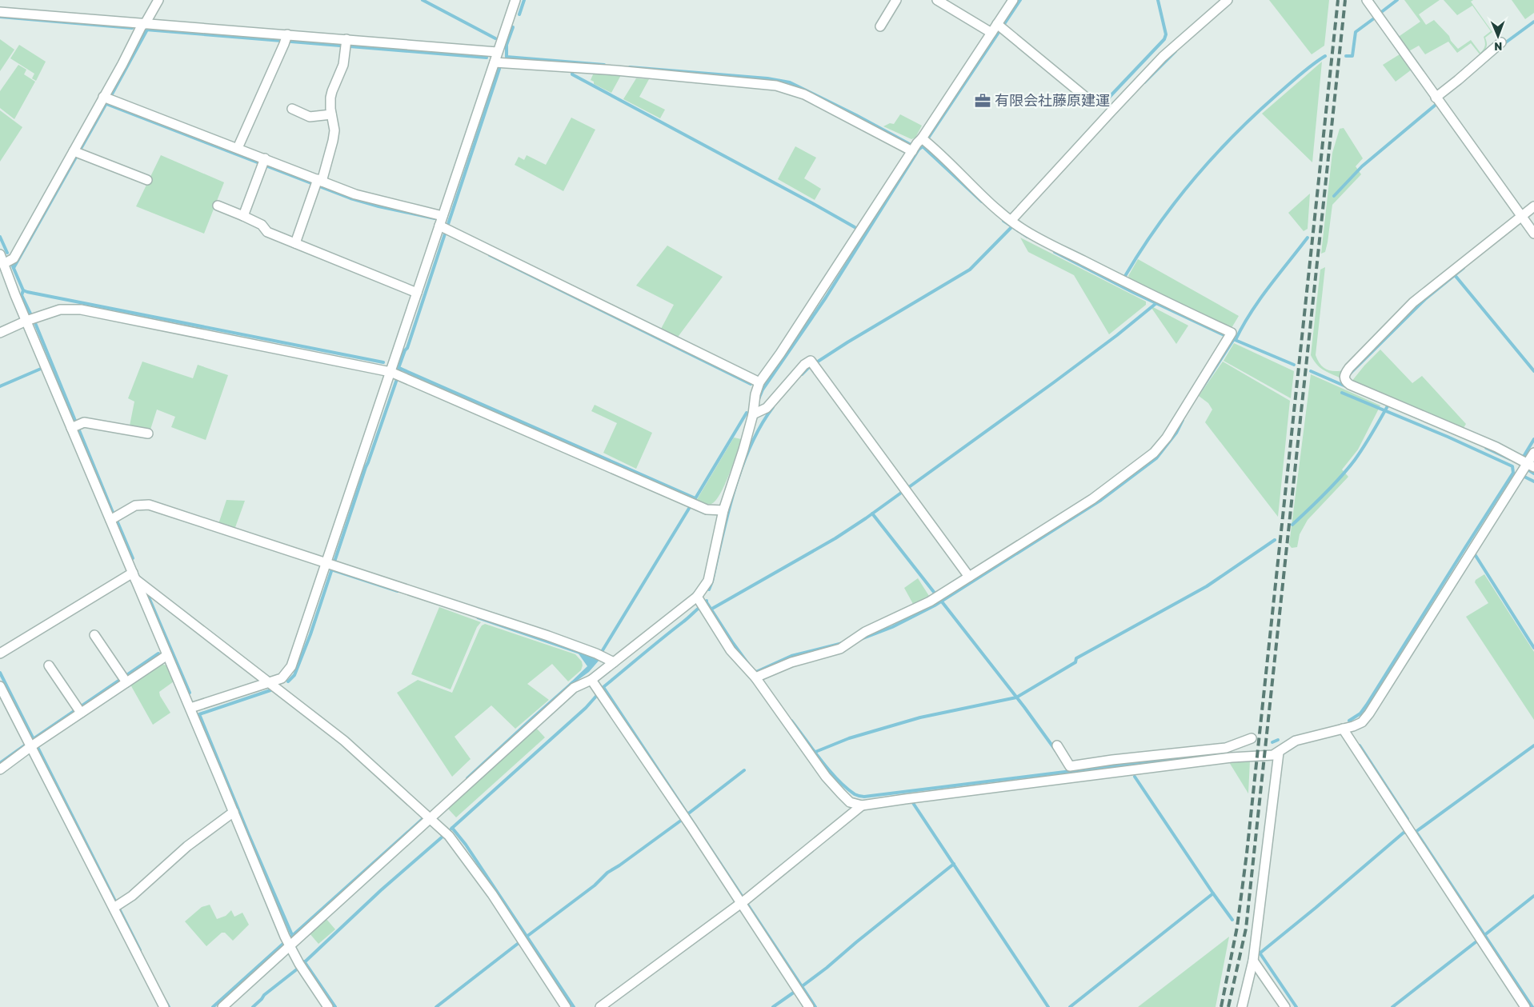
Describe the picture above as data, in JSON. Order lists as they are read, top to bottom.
{
  "places": {
    "office": ["有限会社藤原建運"]
  },
  "north": "bottom"
}
